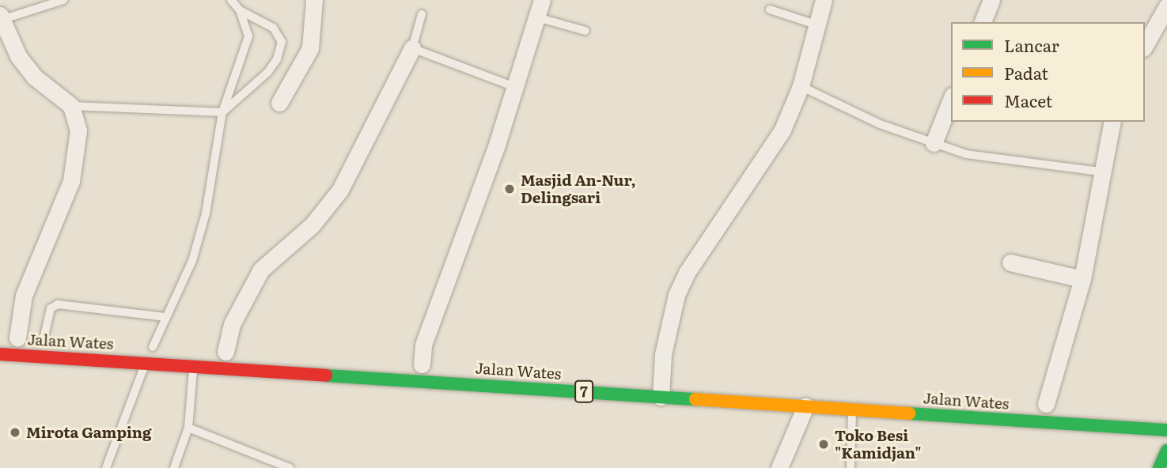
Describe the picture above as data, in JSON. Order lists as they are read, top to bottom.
{
  "streets": {
    "main road": ["Jalan Wates", "7"]
  },
  "places": ["Masjid An-Nur, Delingsari", "Mirota Gamping", "Toko Besi \"Kamidjan\""],
  "legend": ["Lancar", "Padat", "Macet"]
}
